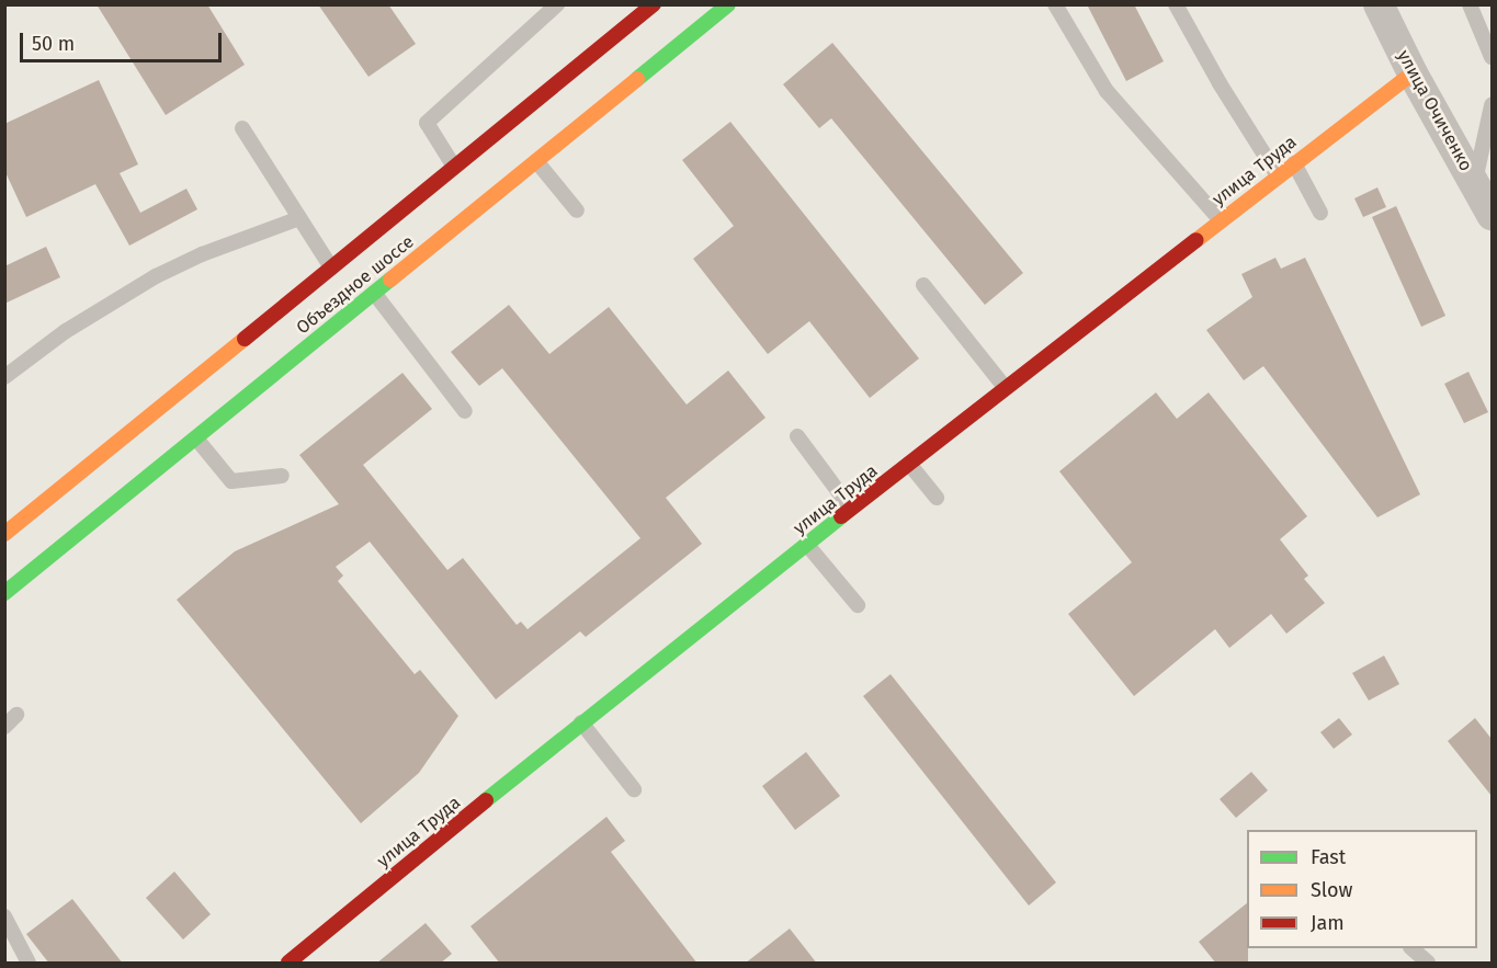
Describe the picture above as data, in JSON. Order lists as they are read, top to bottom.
{
  "streets": {
    "street": ["улица Очиченко", "улица Труда", "Объездное шоссе"]
  },
  "crossings": [
    ["улица Очиченко", "улица Труда"]
  ],
  "legend": ["Fast", "Slow", "Jam"],
  "scale_bar": "50 m"
}
